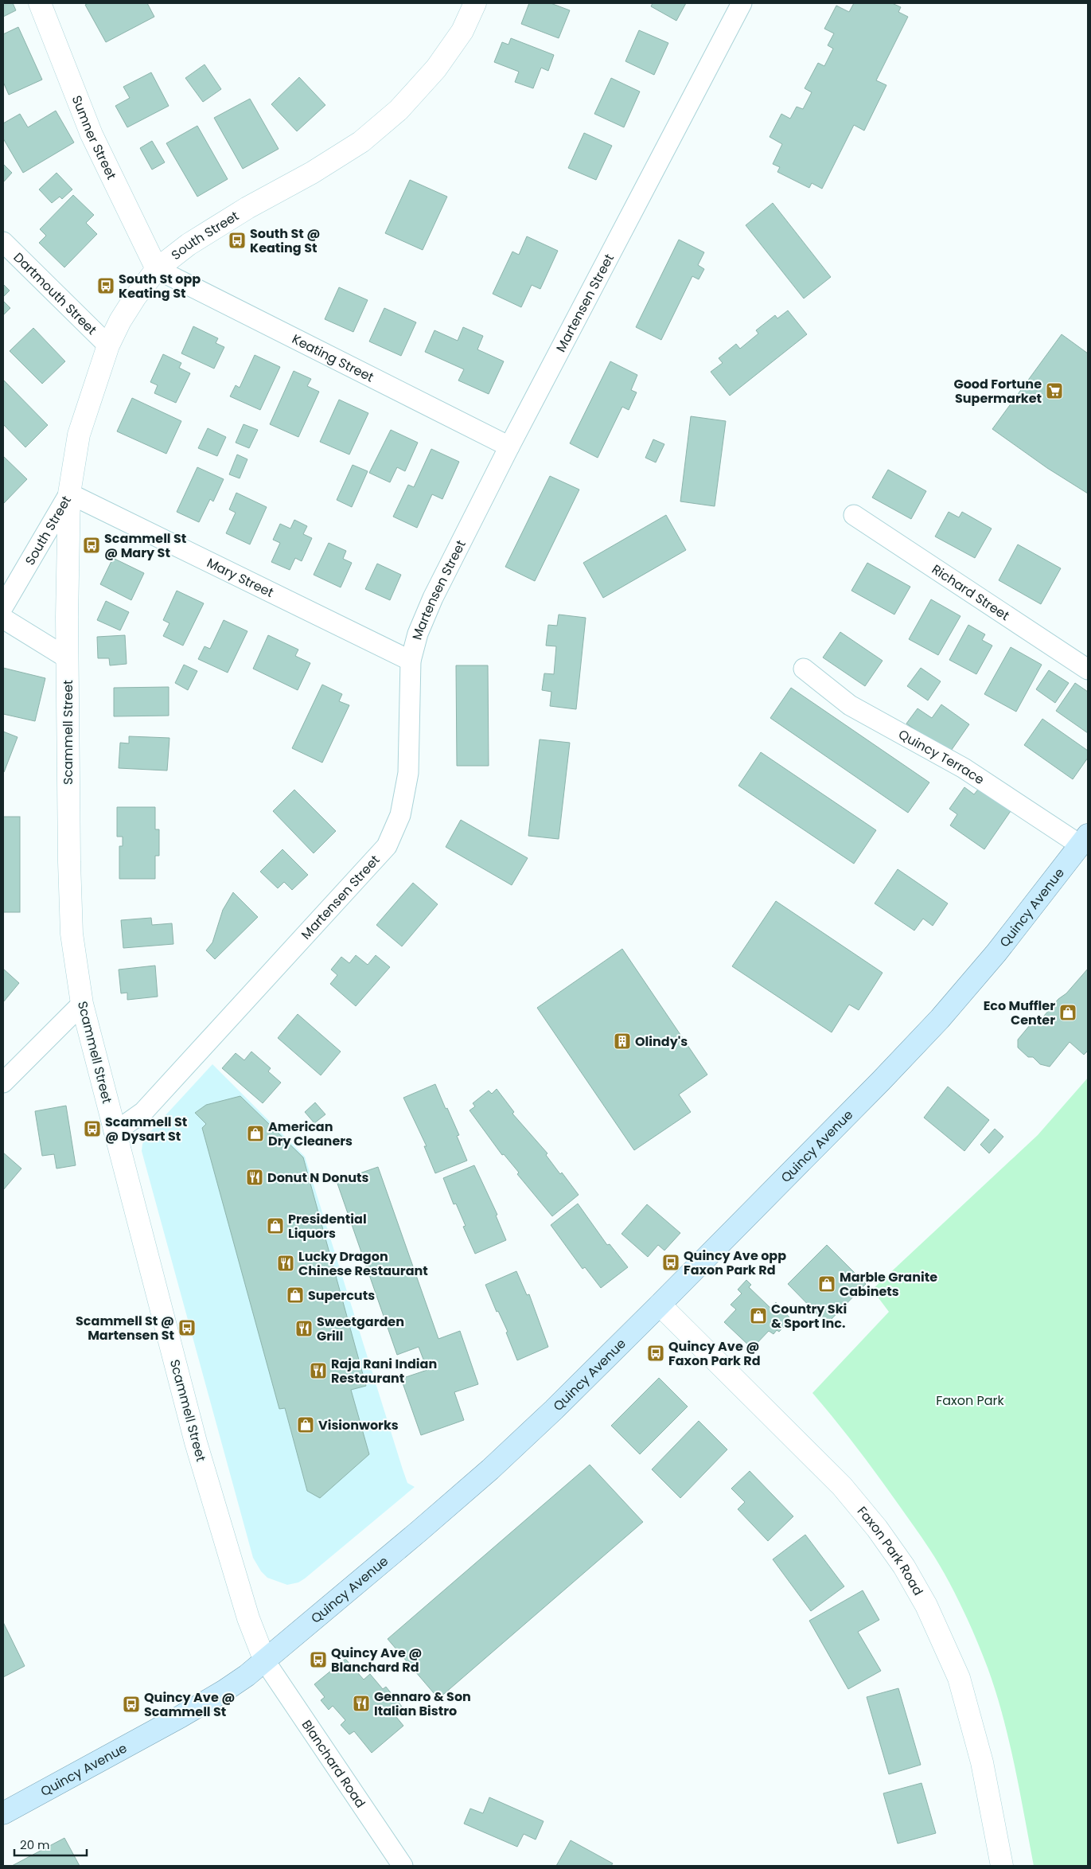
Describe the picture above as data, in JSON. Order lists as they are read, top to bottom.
{
  "streets": {
    "main road": ["Quincy Avenue"],
    "street": [
      "Sumner Street",
      "South Street",
      "Dartmouth Street",
      "Martensen Street",
      "Keating Street",
      "Mary Street",
      "Richard Street",
      "Scammell Street",
      "Quincy Terrace",
      "Faxon Park Road",
      "Blanchard Road"
    ]
  },
  "crossings": [
    ["Sumner Street", "South Street"],
    ["Sumner Street", "Keating Street"],
    ["South Street", "Dartmouth Street"],
    ["South Street", "Keating Street"],
    ["South Street", "Mary Street"],
    ["South Street", "Scammell Street"],
    ["Martensen Street", "Keating Street"],
    ["Martensen Street", "Mary Street"],
    ["Martensen Street", "Scammell Street"],
    ["Mary Street", "Scammell Street"],
    ["Scammell Street", "Quincy Avenue"],
    ["Scammell Street", "Blanchard Road"],
    ["Quincy Terrace", "Quincy Avenue"],
    ["Quincy Avenue", "Faxon Park Road"],
    ["Quincy Avenue", "Blanchard Road"]
  ],
  "parks": ["Faxon Park"],
  "places": {
    "bus stop": [
      "South St @ Keating St",
      "South St opp Keating St",
      "Scammell St @ Mary St",
      "Scammell St @ Dysart St",
      "Quincy Ave opp Faxon Park Rd",
      "Scammell St @ Martensen St",
      "Quincy Ave @ Faxon Park Rd",
      "Quincy Ave @ Blanchard Rd",
      "Quincy Ave @ Scammell St"
    ],
    "supermarket": ["Good Fortune Supermarket"],
    "shop": [
      "Eco Muffler Center",
      "American Dry Cleaners",
      "Presidential Liquors",
      "Marble Granite Cabinets",
      "Supercuts",
      "Country Ski & Sport Inc.",
      "Visionworks"
    ],
    "building": ["Olindy's"],
    "restaurant": [
      "Donut N Donuts",
      "Lucky Dragon Chinese Restaurant",
      "Sweetgarden Grill",
      "Raja Rani Indian Restaurant",
      "Gennaro & Son Italian Bistro"
    ]
  },
  "scale_bar": "20 m"
}
